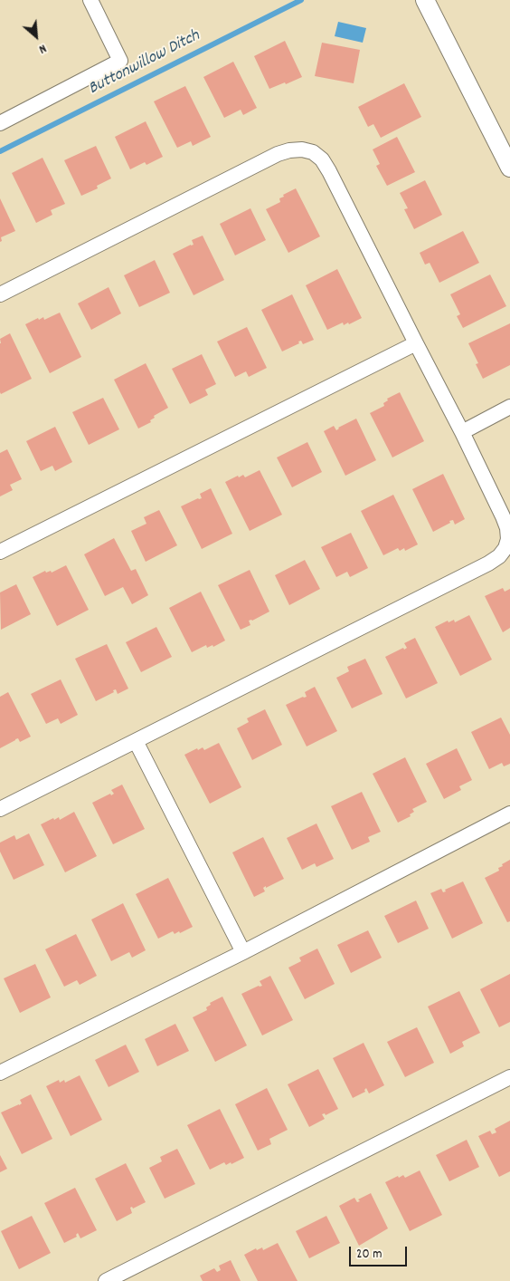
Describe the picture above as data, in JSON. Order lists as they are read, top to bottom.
{
  "water": ["Buttonwillow Ditch"],
  "scale_bar": "20 m",
  "north": "bottom right"
}
